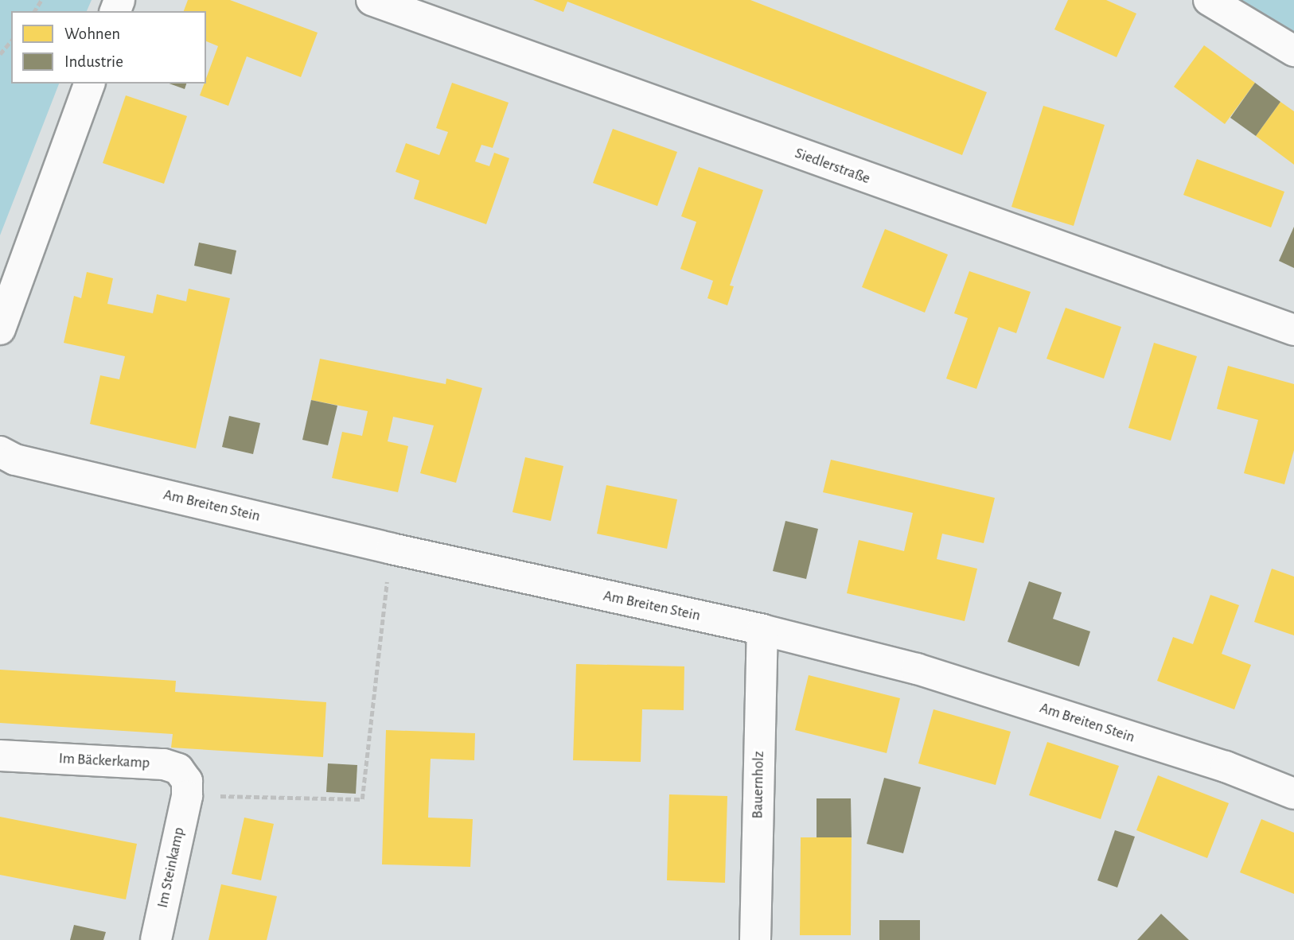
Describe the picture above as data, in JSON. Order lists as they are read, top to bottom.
{
  "streets": {
    "street": [
      "Siedlerstraße",
      "Am Breiten Stein",
      "Im Bäckerkamp",
      "Bauernholz",
      "Im Steinkamp"
    ]
  },
  "crossings": [
    ["Am Breiten Stein", "Bauernholz"],
    ["Im Bäckerkamp", "Im Steinkamp"]
  ],
  "legend": ["Wohnen", "Industrie"]
}
